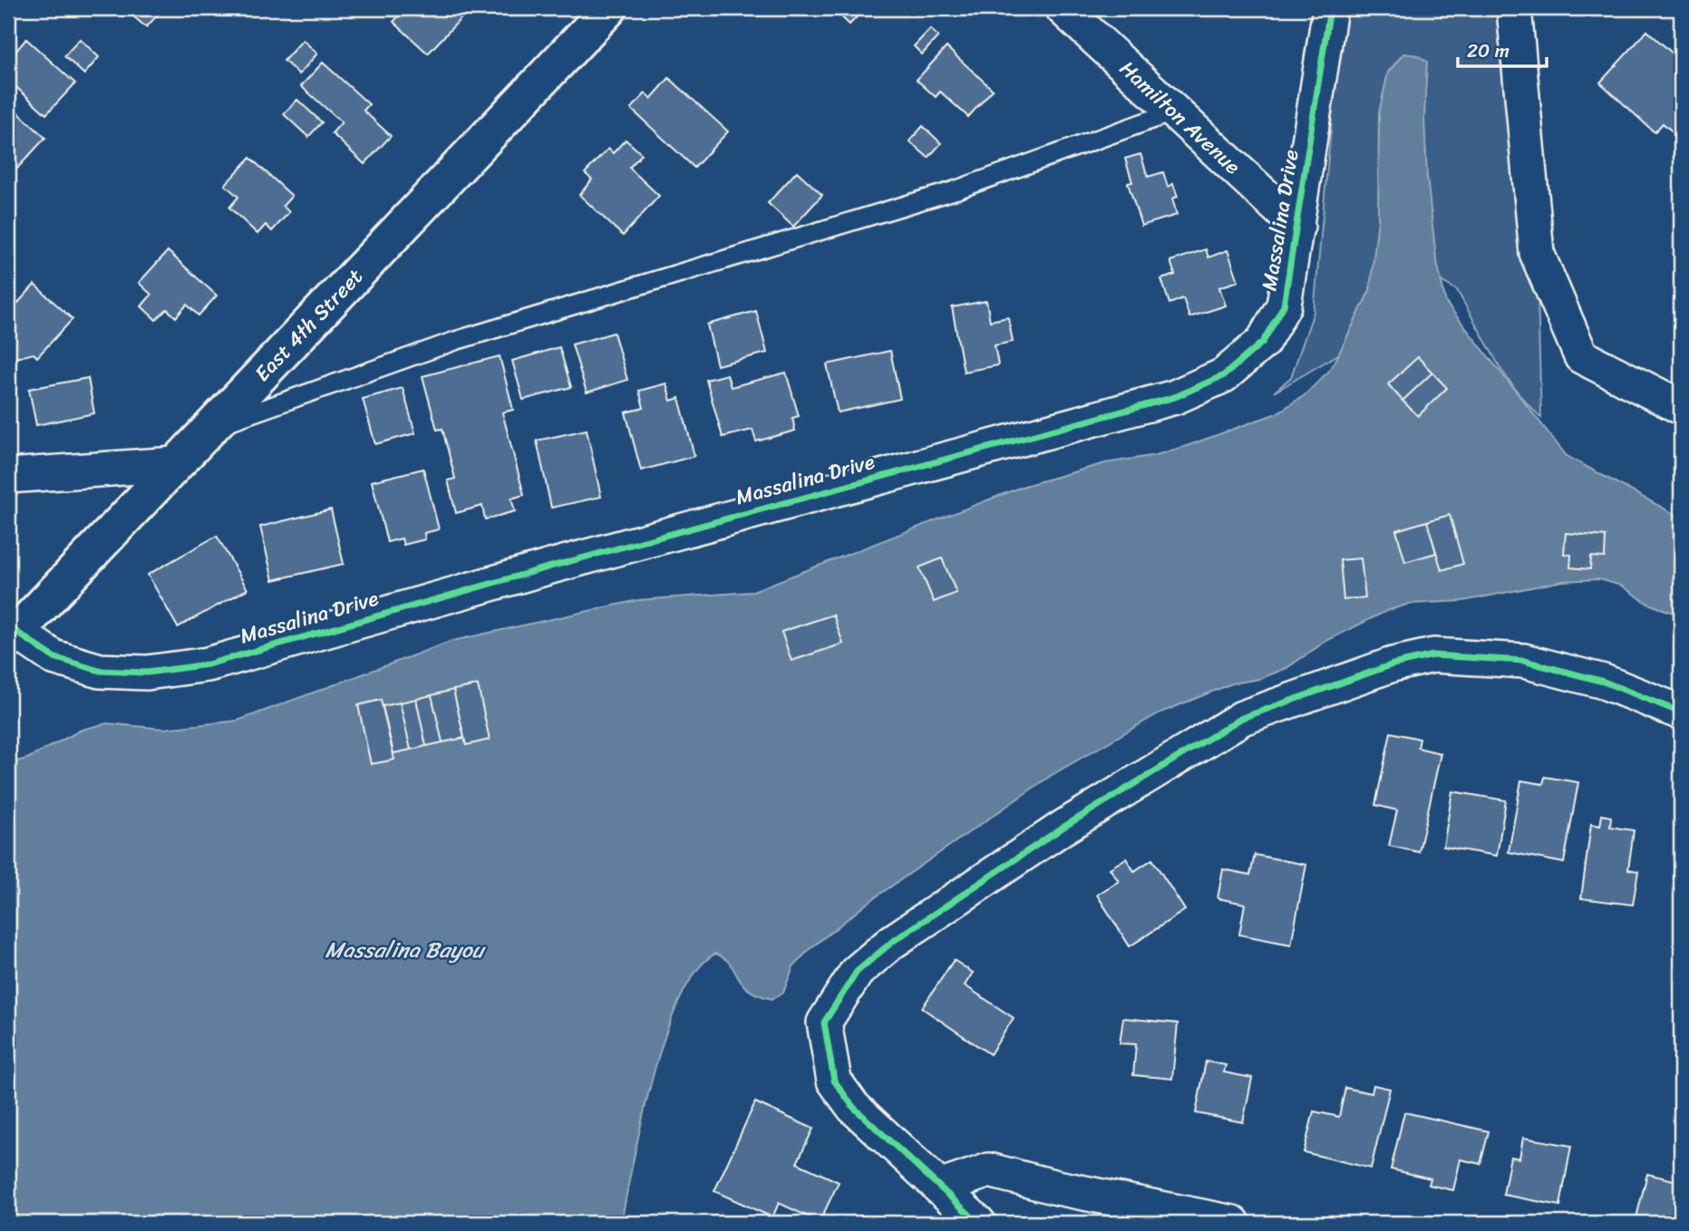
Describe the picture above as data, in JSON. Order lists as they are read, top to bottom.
{
  "streets": {
    "street": ["Hamilton Avenue", "Massalina Drive", "East 4th Street"]
  },
  "crossings": [
    ["Hamilton Avenue", "Massalina Drive"],
    ["Massalina Drive", "East 4th Street"]
  ],
  "water": ["Massalina Bayou"],
  "scale_bar": "20 m"
}
